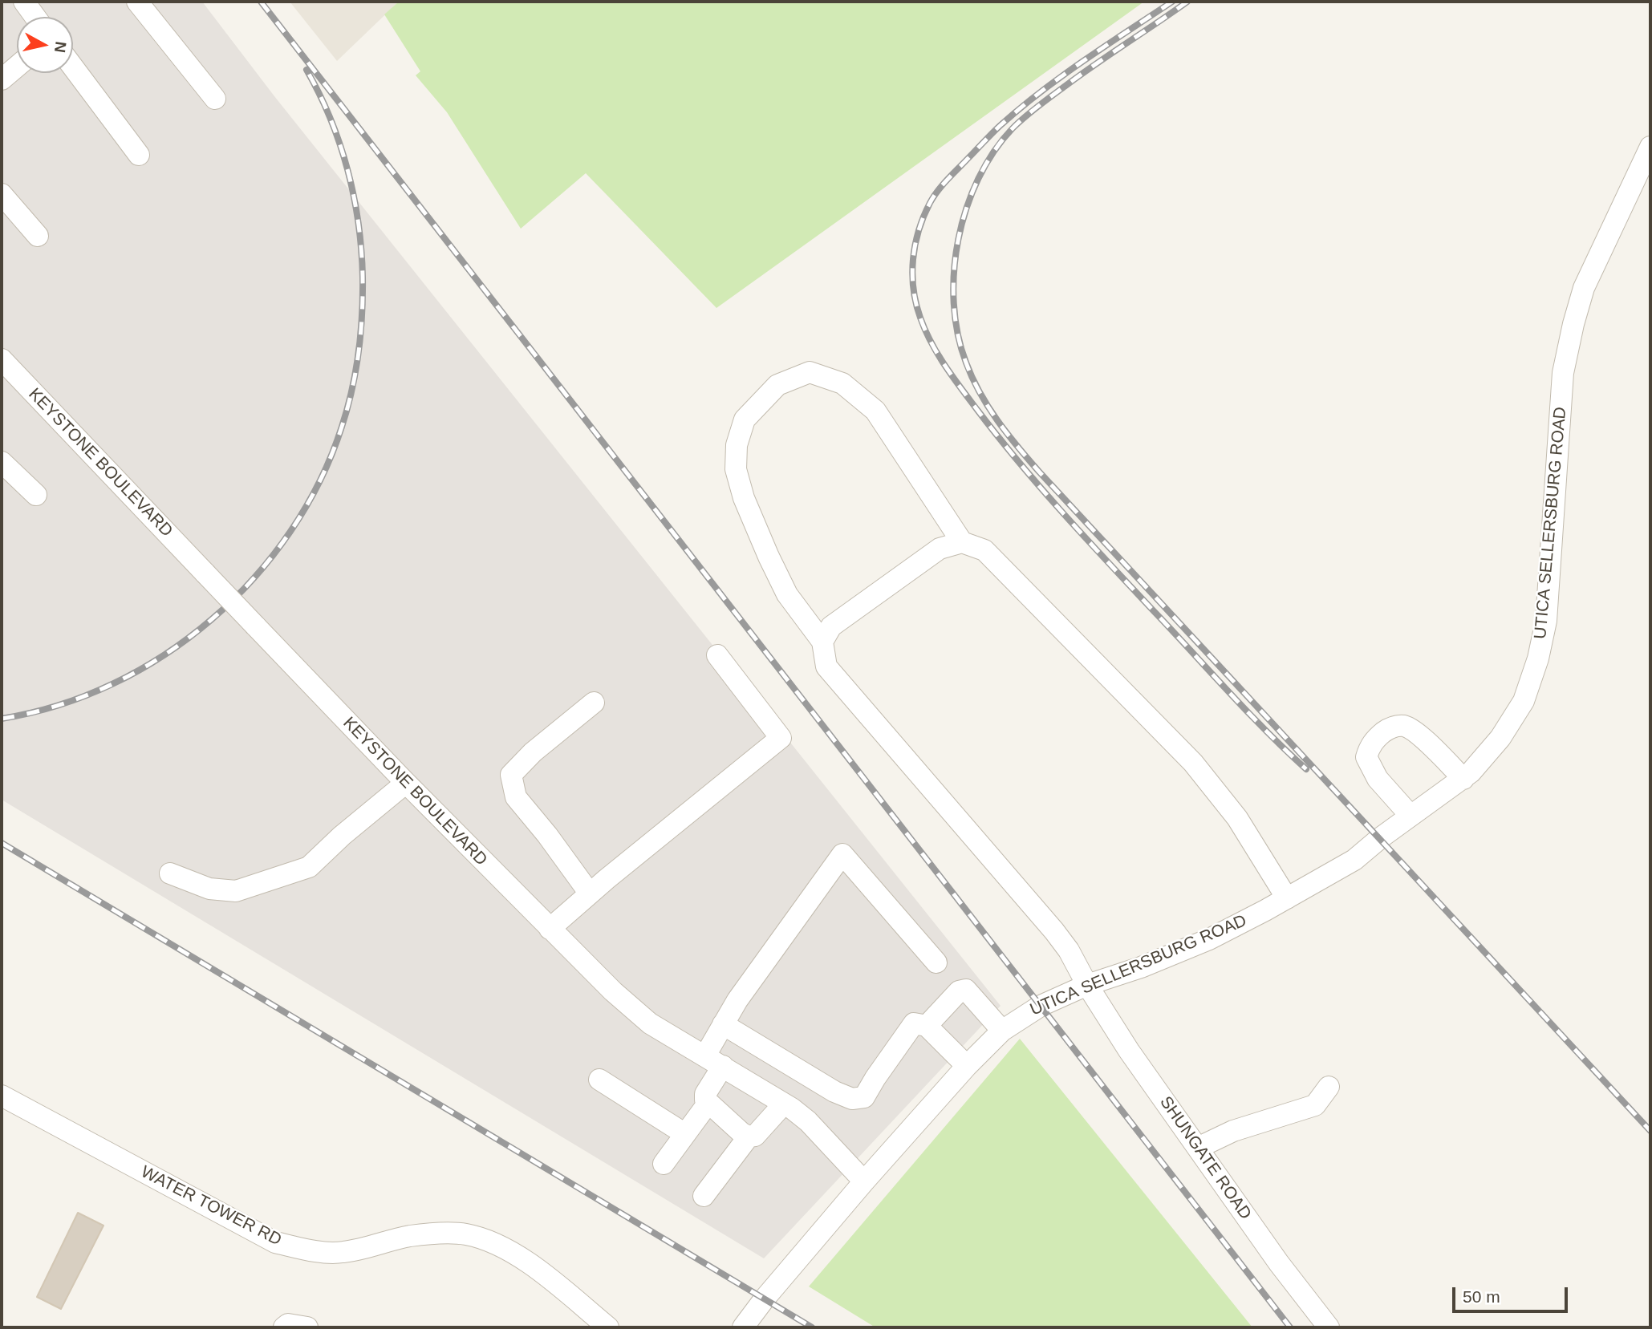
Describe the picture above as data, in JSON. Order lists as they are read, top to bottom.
{
  "streets": {
    "street": [
      "KEYSTONE BOULEVARD",
      "UTICA SELLERSBURG ROAD",
      "SHUNGATE ROAD",
      "WATER TOWER RD"
    ]
  },
  "crossings": [
    ["KEYSTONE BOULEVARD", "UTICA SELLERSBURG ROAD"],
    ["UTICA SELLERSBURG ROAD", "SHUNGATE ROAD"]
  ],
  "scale_bar": "50 m",
  "north": "right"
}
